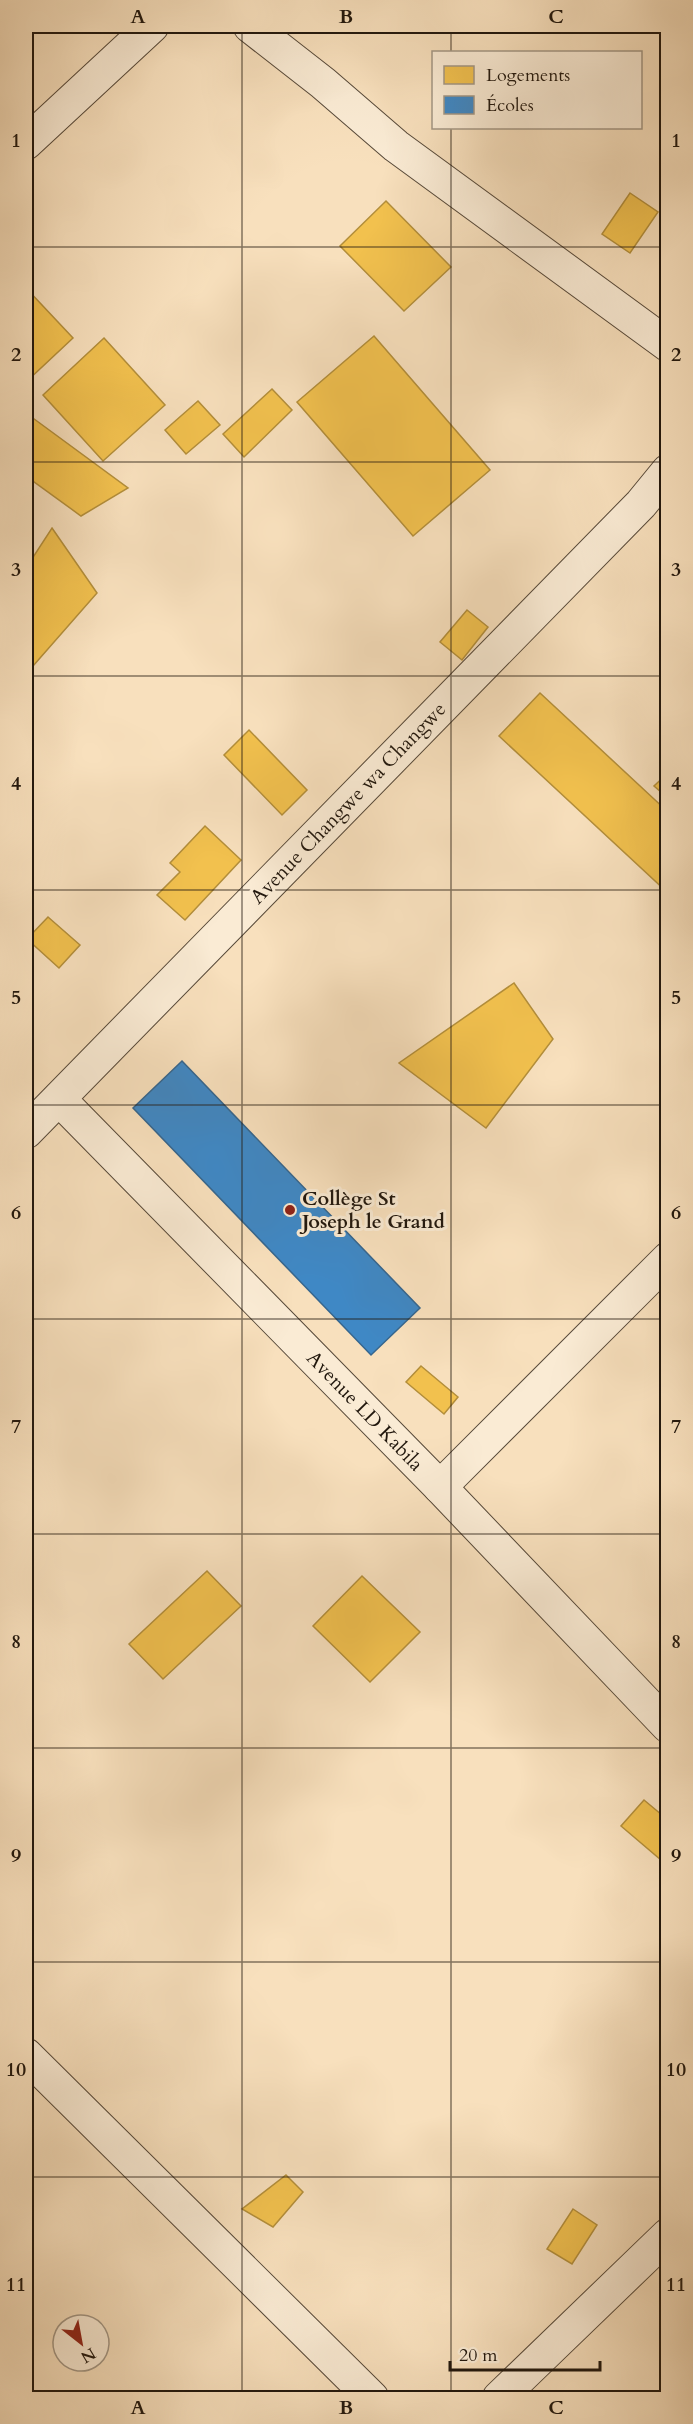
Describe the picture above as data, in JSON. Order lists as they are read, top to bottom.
{
  "streets": {
    "street": ["Avenue Changwe wa Changwe", "Avenue LD Kabila"]
  },
  "crossings": [
    ["Avenue Changwe wa Changwe", "Avenue LD Kabila"]
  ],
  "places": ["Collège St Joseph le Grand"],
  "legend": ["Logements", "Écoles"],
  "scale_bar": "20 m",
  "north": "bottom right",
  "grid": {
    "columns": ["A", "B", "C"],
    "rows": [
      "1",
      "2",
      "3",
      "4",
      "5",
      "6",
      "7",
      "8",
      "9",
      "10",
      "11"
    ]
  }
}
